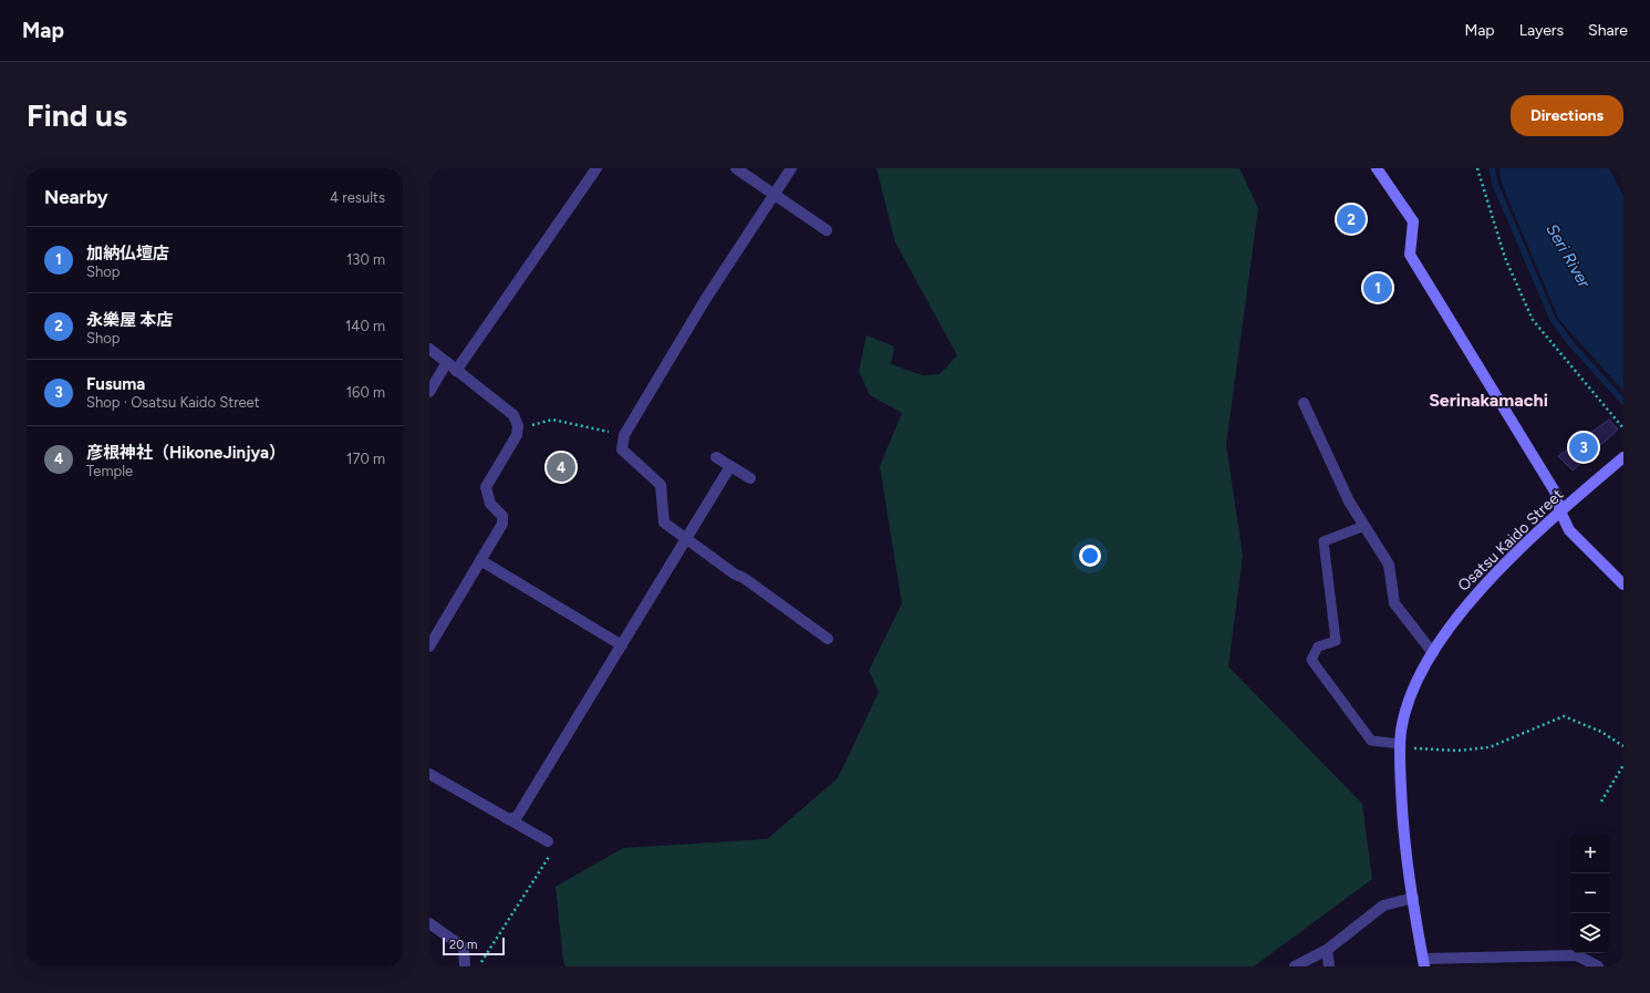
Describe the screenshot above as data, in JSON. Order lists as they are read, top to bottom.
{
  "streets": {
    "street": ["Osatsu Kaido Street"]
  },
  "districts": ["Serinakamachi"],
  "water": ["Seri River"],
  "scale_bar": "20 m",
  "page": {
    "header": "Map",
    "nav": ["Map", "Layers", "Share"],
    "buttons": "Directions",
    "title": "Find us",
    "heading": ["Nearby", "4 results"],
    "pins": [
      "2",
      "1",
      "3",
      "4"
    ],
    "list": [
      {
        "mark": "1",
        "name": "加納仏壇店",
        "note": "Shop",
        "value": "130 m"
      },
      {
        "mark": "2",
        "name": "永樂屋 本店",
        "note": "Shop",
        "value": "140 m"
      },
      {
        "mark": "3",
        "name": "Fusuma",
        "note": "Shop · Osatsu Kaido Street",
        "value": "160 m"
      },
      {
        "mark": "4",
        "name": "彦根神社（HikoneJinjya）",
        "note": "Temple",
        "value": "170 m"
      }
    ],
    "map_buttons": ["+", "−"],
    "scale": "20 m"
  }
}
